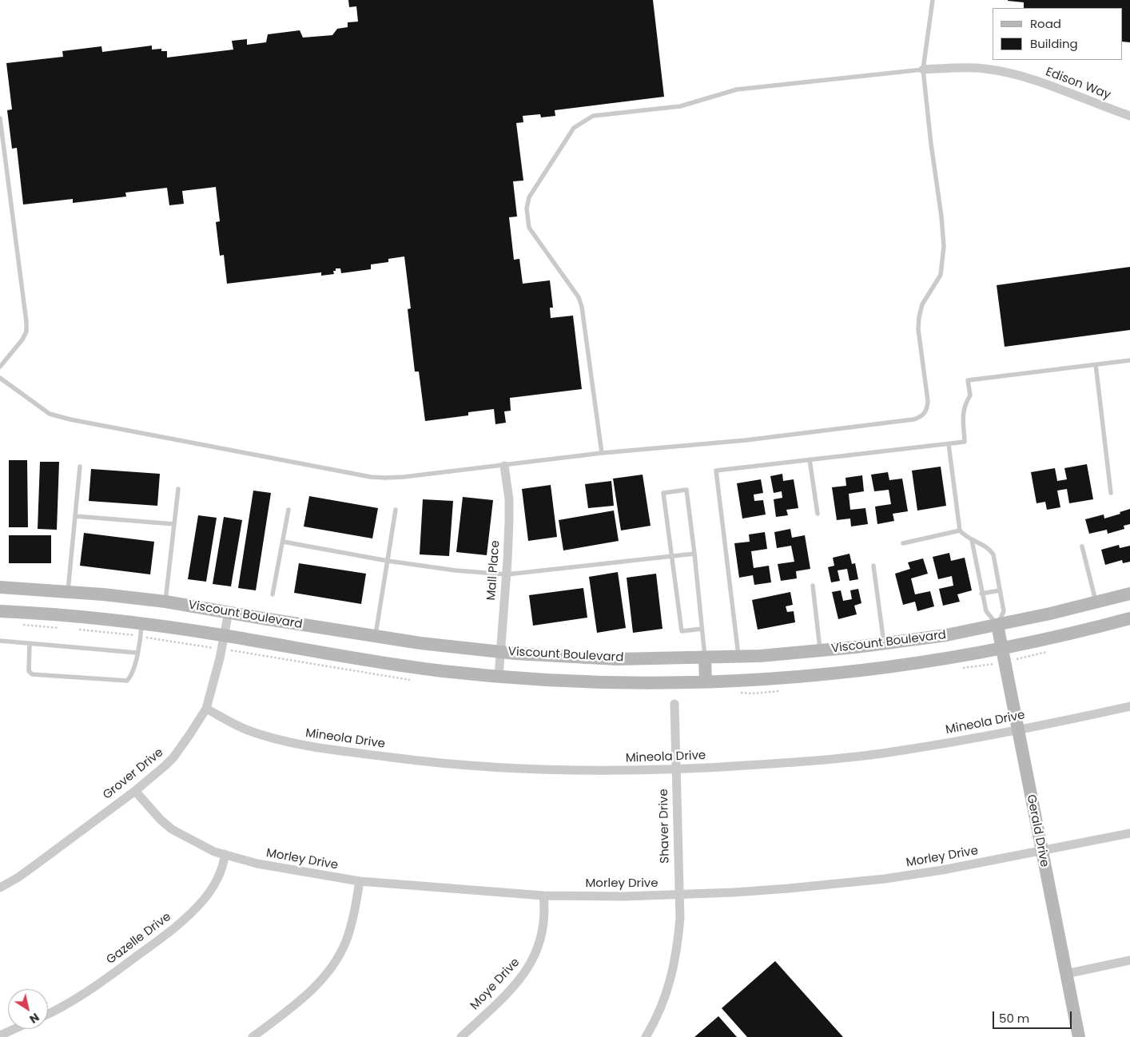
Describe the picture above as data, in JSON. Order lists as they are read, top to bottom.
{
  "streets": {
    "main road": ["Viscount Boulevard", "Gerald Drive"],
    "street": [
      "Edison Way",
      "Mall Place",
      "Mineola Drive",
      "Grover Drive",
      "Shaver Drive",
      "Morley Drive",
      "Gazelle Drive",
      "Moye Drive"
    ]
  },
  "crossings": [
    ["Mall Place", "Viscount Boulevard"],
    ["Viscount Boulevard", "Grover Drive"],
    ["Viscount Boulevard", "Gerald Drive"],
    ["Mineola Drive", "Grover Drive"],
    ["Mineola Drive", "Shaver Drive"],
    ["Mineola Drive", "Gerald Drive"],
    ["Grover Drive", "Morley Drive"],
    ["Shaver Drive", "Morley Drive"],
    ["Gerald Drive", "Morley Drive"],
    ["Morley Drive", "Gazelle Drive"],
    ["Morley Drive", "Moye Drive"]
  ],
  "legend": ["Road", "Building"],
  "scale_bar": "50 m",
  "north": "bottom right"
}
